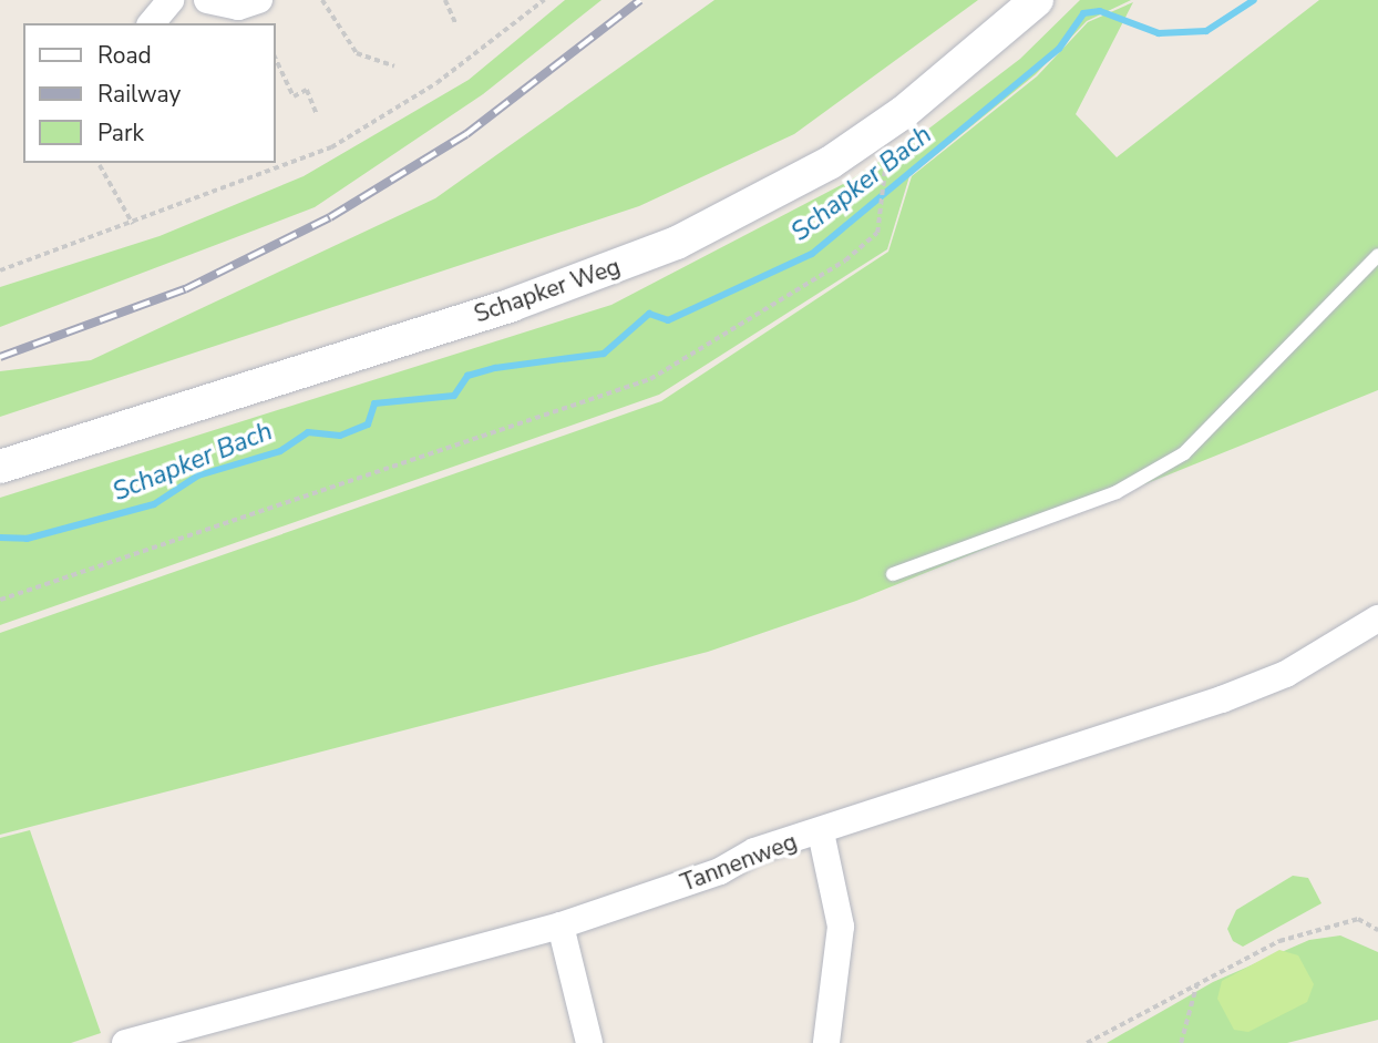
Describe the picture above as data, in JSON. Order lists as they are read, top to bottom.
{
  "streets": {
    "street": ["Schapker Weg", "Tannenweg"]
  },
  "water": ["Schapker Bach"],
  "legend": ["Road", "Railway", "Park"]
}
